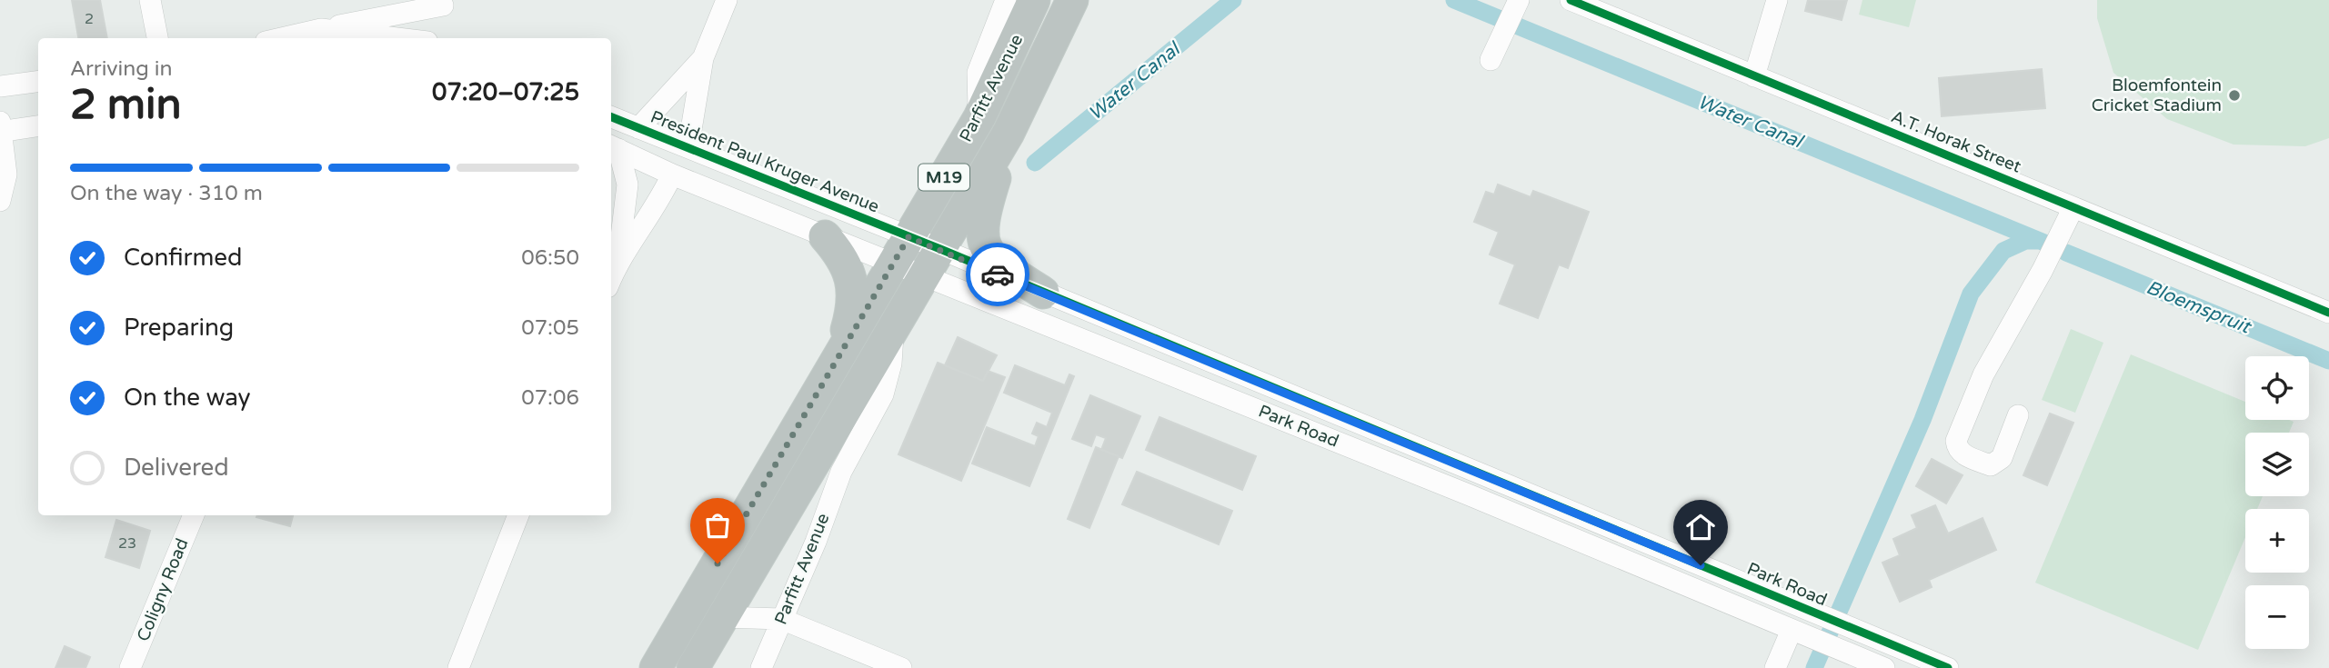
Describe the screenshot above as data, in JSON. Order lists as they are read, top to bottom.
{
  "streets": {
    "highway": ["Parfitt Avenue", "M19"],
    "street": [
      "A.T. Horak Street",
      "President Paul Kruger Avenue",
      "Park Road",
      "Coligny Road"
    ]
  },
  "crossings": [
    ["Parfitt Avenue", "President Paul Kruger Avenue"],
    ["Parfitt Avenue", "Park Road"],
    ["President Paul Kruger Avenue", "Park Road"]
  ],
  "water": ["Water Canal", "Bloemspruit"],
  "places": ["Bloemfontein Cricket Stadium"],
  "house_numbers": ["2", "23"],
  "page": {
    "heading": ["2 min", "Arriving in", "07:20–07:25"],
    "bar": "On the way · 310 m",
    "list": [
      ["Confirmed", "06:50"],
      ["Preparing", "07:05"],
      ["On the way", "07:06"],
      "Delivered"
    ],
    "map_buttons": ["+", "−"]
  }
}
